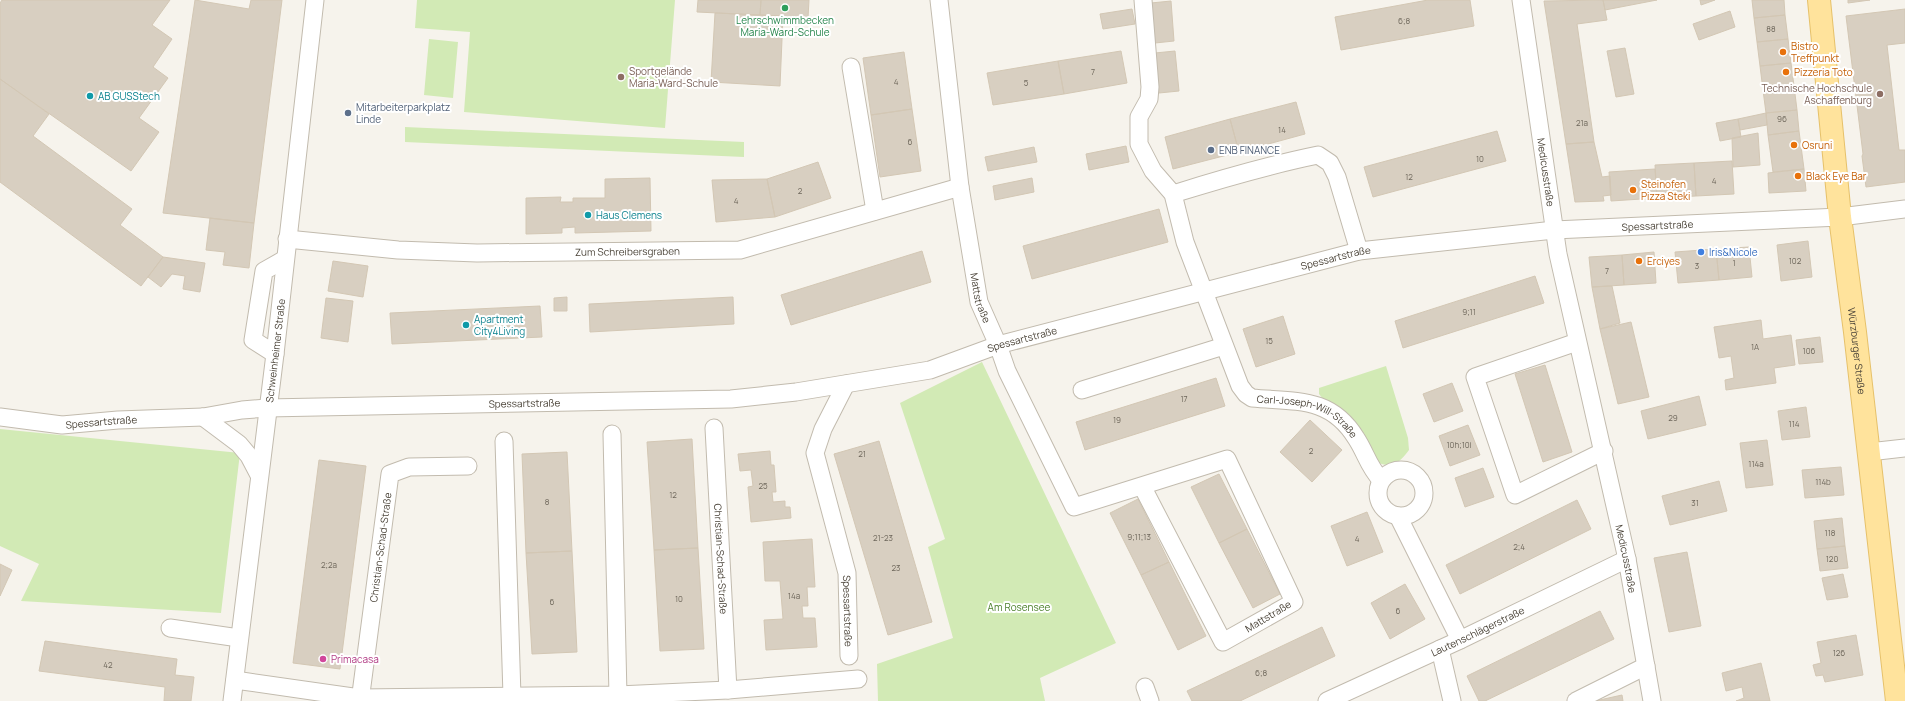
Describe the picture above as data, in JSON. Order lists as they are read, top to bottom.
{
  "streets": {
    "main road": ["Würzburger Straße"],
    "street": [
      "Medicusstraße",
      "Spessartstraße",
      "Zum Schreibersgraben",
      "Mattstraße",
      "Schweinheimer Straße",
      "Carl-Joseph-Will-Straße",
      "Christian-Schad-Straße",
      "Lautenschlägerstraße"
    ]
  },
  "crossings": [
    ["Medicusstraße", "Spessartstraße"],
    ["Medicusstraße", "Lautenschlägerstraße"],
    ["Spessartstraße", "Mattstraße"],
    ["Spessartstraße", "Schweinheimer Straße"],
    ["Spessartstraße", "Würzburger Straße"],
    ["Spessartstraße", "Carl-Joseph-Will-Straße"],
    ["Zum Schreibersgraben", "Mattstraße"],
    ["Zum Schreibersgraben", "Schweinheimer Straße"]
  ],
  "parks": ["Am Rosensee"],
  "places": [
    "Lehrschwimmbecken Maria-Ward-Schule",
    "Bistro Treffpunkt",
    "Pizzeria Toto",
    "Sportgelände Maria-Ward-Schule",
    "Technische Hochschule Aschaffenburg",
    "AB GUSStech",
    "Mitarbeiterparkplatz Linde",
    "Osruni",
    "ENB FINANCE",
    "Black Eye Bar",
    "Steinofen Pizza Steki",
    "Haus Clemens",
    "Iris&Nicole",
    "Erciyes",
    "Apartment City4Living",
    "Primacasa"
  ],
  "house_numbers": [
    "6;8",
    "88",
    "7",
    "4",
    "5",
    "96",
    "21a",
    "14",
    "6",
    "10",
    "12",
    "4",
    "2",
    "4",
    "102",
    "1",
    "3",
    "7",
    "9;11",
    "15",
    "1A",
    "106",
    "17",
    "29",
    "19",
    "114",
    "10h;10i",
    "2",
    "21",
    "114a",
    "114b",
    "25",
    "12",
    "8",
    "31",
    "118",
    "9;11;13",
    "21-23",
    "4",
    "2;4",
    "120",
    "2;2a",
    "23",
    "14a",
    "10",
    "6",
    "6",
    "126",
    "42",
    "6;8"
  ]
}
